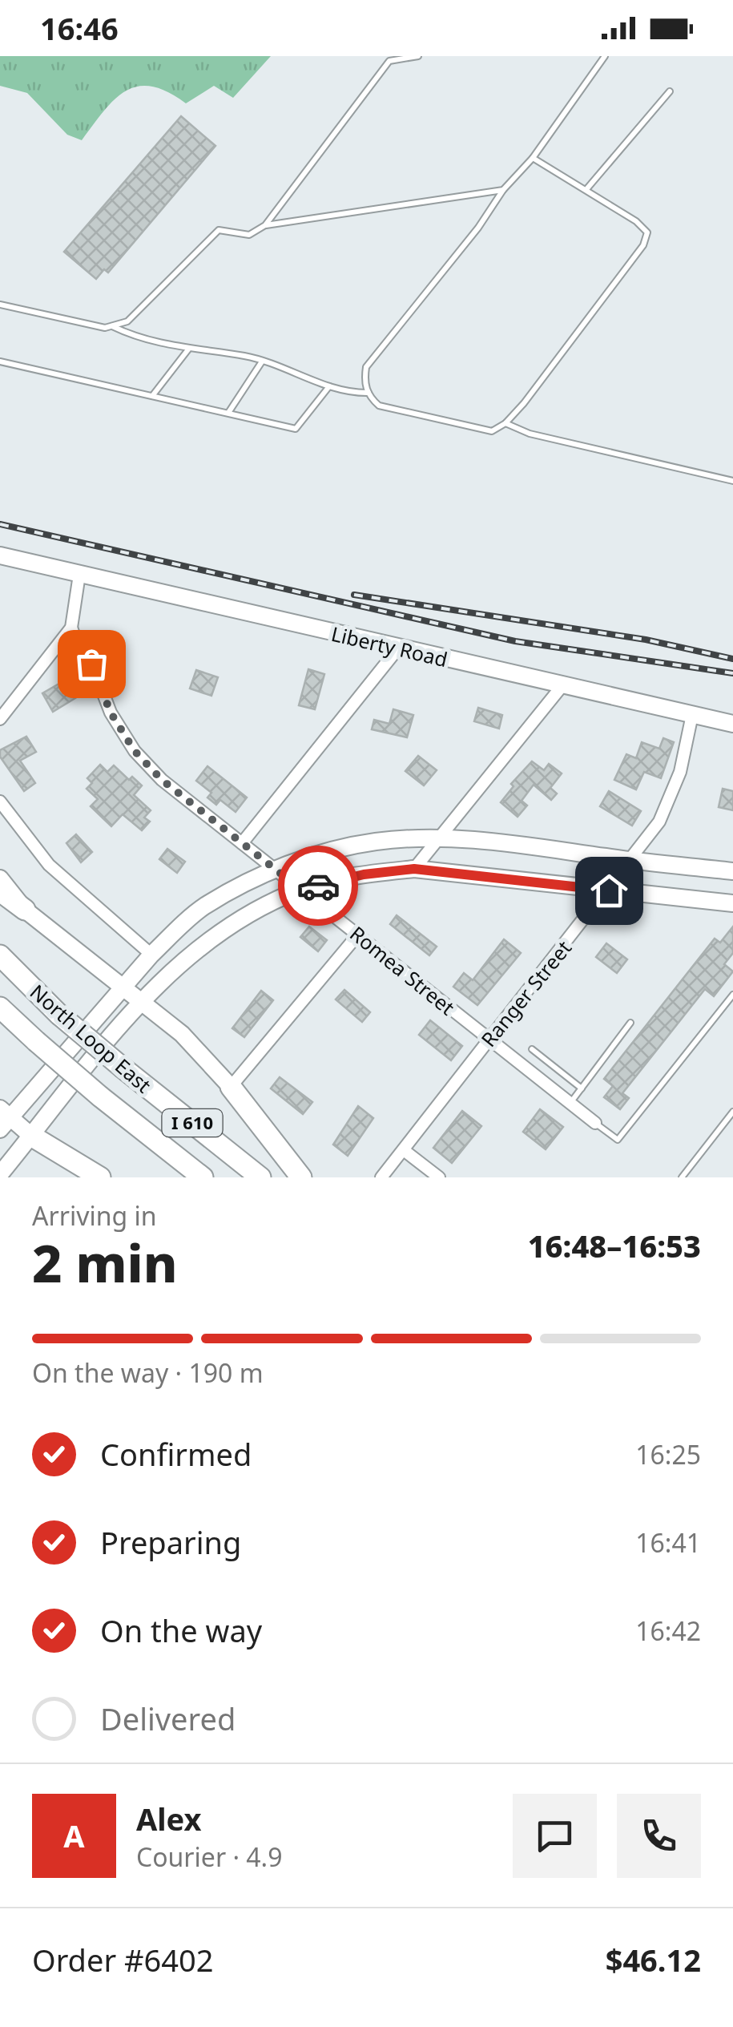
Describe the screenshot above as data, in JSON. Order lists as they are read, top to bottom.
{
  "streets": {
    "highway": ["North Loop East", "I 610"],
    "main road": ["Liberty Road"],
    "street": ["Romea Street", "Ranger Street"]
  },
  "crossings": [
    ["Liberty Road", "Ranger Street"],
    ["Romea Street", "Ranger Street"]
  ],
  "page": {
    "status": "16:46",
    "heading": ["2 min", "Arriving in", "16:48–16:53"],
    "panel": [
      "Alex",
      "Courier · 4.9",
      "Order #6402",
      "$46.12"
    ],
    "bar": "On the way · 190 m",
    "list": [
      ["Confirmed", "16:25"],
      ["Preparing", "16:41"],
      ["On the way", "16:42"],
      "Delivered"
    ],
    "round": "A"
  }
}
